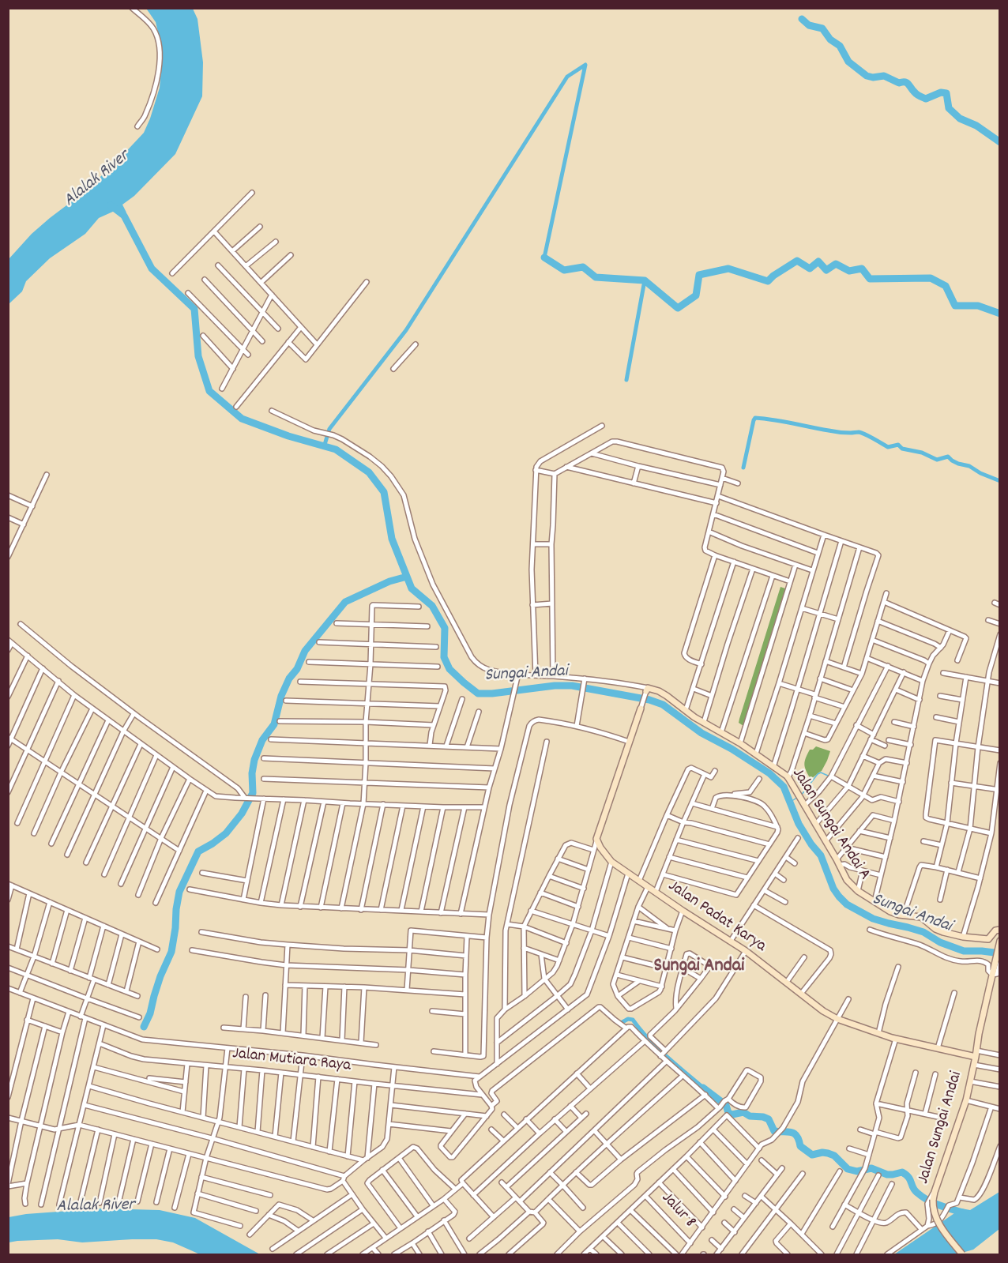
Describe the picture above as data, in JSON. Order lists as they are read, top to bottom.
{
  "streets": {
    "street": [
      "Jalan Sungai Andai A",
      "Jalan Padat Karya",
      "Jalan Mutiara Raya",
      "Jalan Sungai Andai",
      "Jalur 8"
    ]
  },
  "crossings": [
    ["Jalan Padat Karya", "Jalan Sungai Andai"]
  ],
  "districts": ["Sungai Andai"],
  "water": ["Alalak River", "Sungai Andai"]
}
